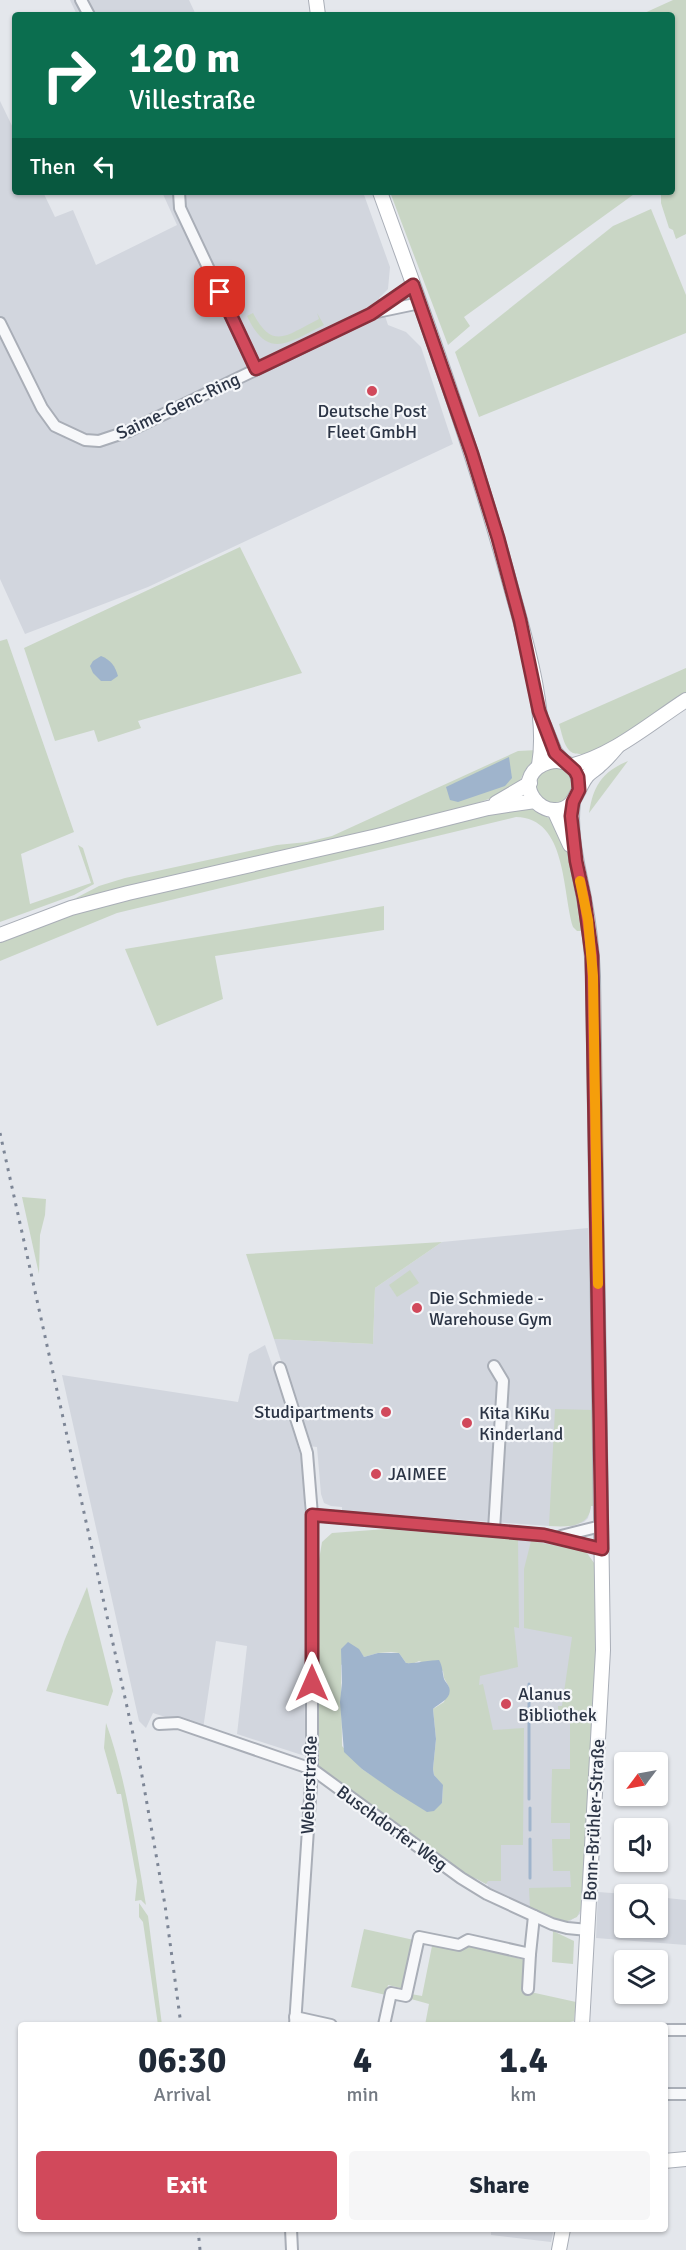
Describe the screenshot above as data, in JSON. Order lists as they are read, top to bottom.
{
  "streets": {
    "main road": ["Bonn-Brühler-Straße"],
    "street": ["Saime-Genc-Ring", "Weberstraße", "Buschdorfer Weg"]
  },
  "crossings": [
    ["Weberstraße", "Buschdorfer Weg"],
    ["Bonn-Brühler-Straße", "Buschdorfer Weg"]
  ],
  "places": [
    "Deutsche Post Fleet GmbH",
    "Die Schmiede - Warehouse Gym",
    "Studipartments",
    "Kita KiKu Kinderland",
    "JAIMEE",
    "Alanus Bibliothek"
  ],
  "north": "bottom left",
  "page": {
    "turn": ["120 m", "Villestraße"],
    "then": "Then",
    "eta": [
      "06:30",
      "Arrival",
      "4",
      "min",
      "1.4",
      "km"
    ],
    "buttons": ["Exit", "Share"]
  }
}
